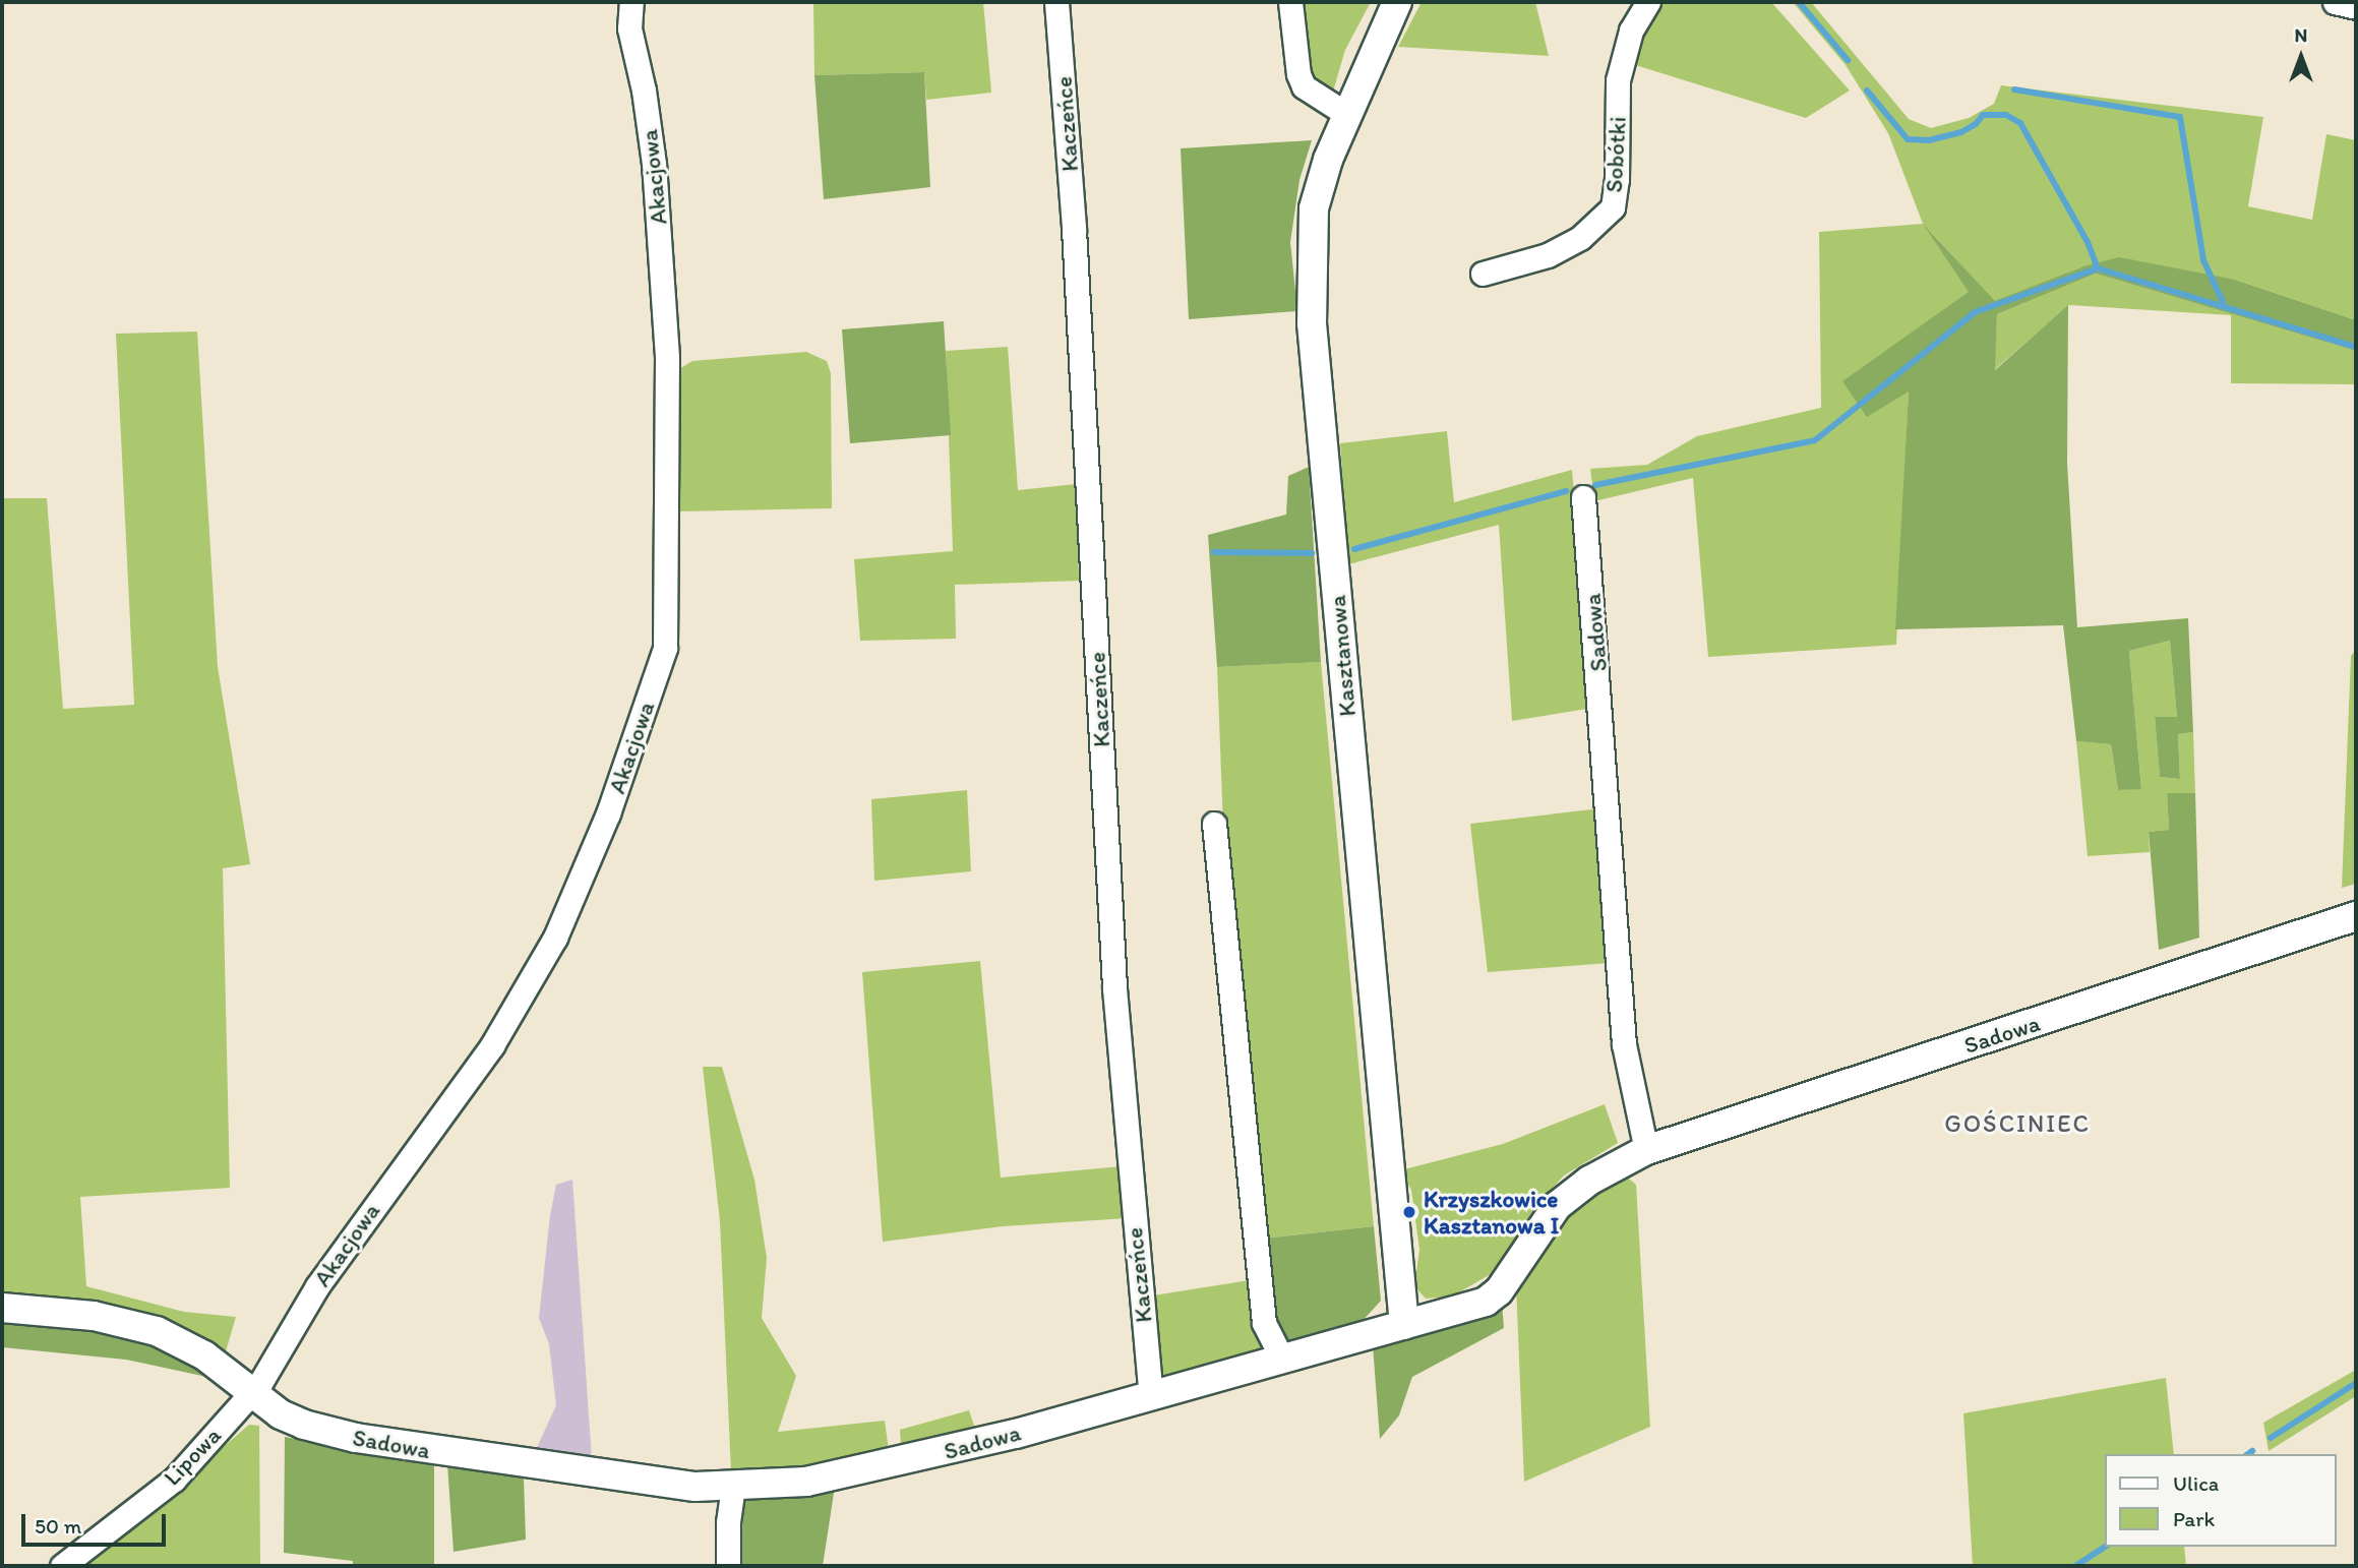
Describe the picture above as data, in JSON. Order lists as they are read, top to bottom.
{
  "streets": {
    "street": [
      "Kaczeńce",
      "Sobótki",
      "Akacjowa",
      "Sadowa",
      "Kasztanowa",
      "Lipowa"
    ]
  },
  "crossings": [
    ["Kaczeńce", "Sadowa"],
    ["Akacjowa", "Sadowa"],
    ["Akacjowa", "Lipowa"],
    ["Sadowa", "Kasztanowa"],
    ["Sadowa", "Lipowa"]
  ],
  "districts": ["GOŚCINIEC"],
  "places": ["Krzyszkowice Kasztanowa I"],
  "legend": ["Ulica", "Park"],
  "scale_bar": "50 m",
  "north": "top"
}
